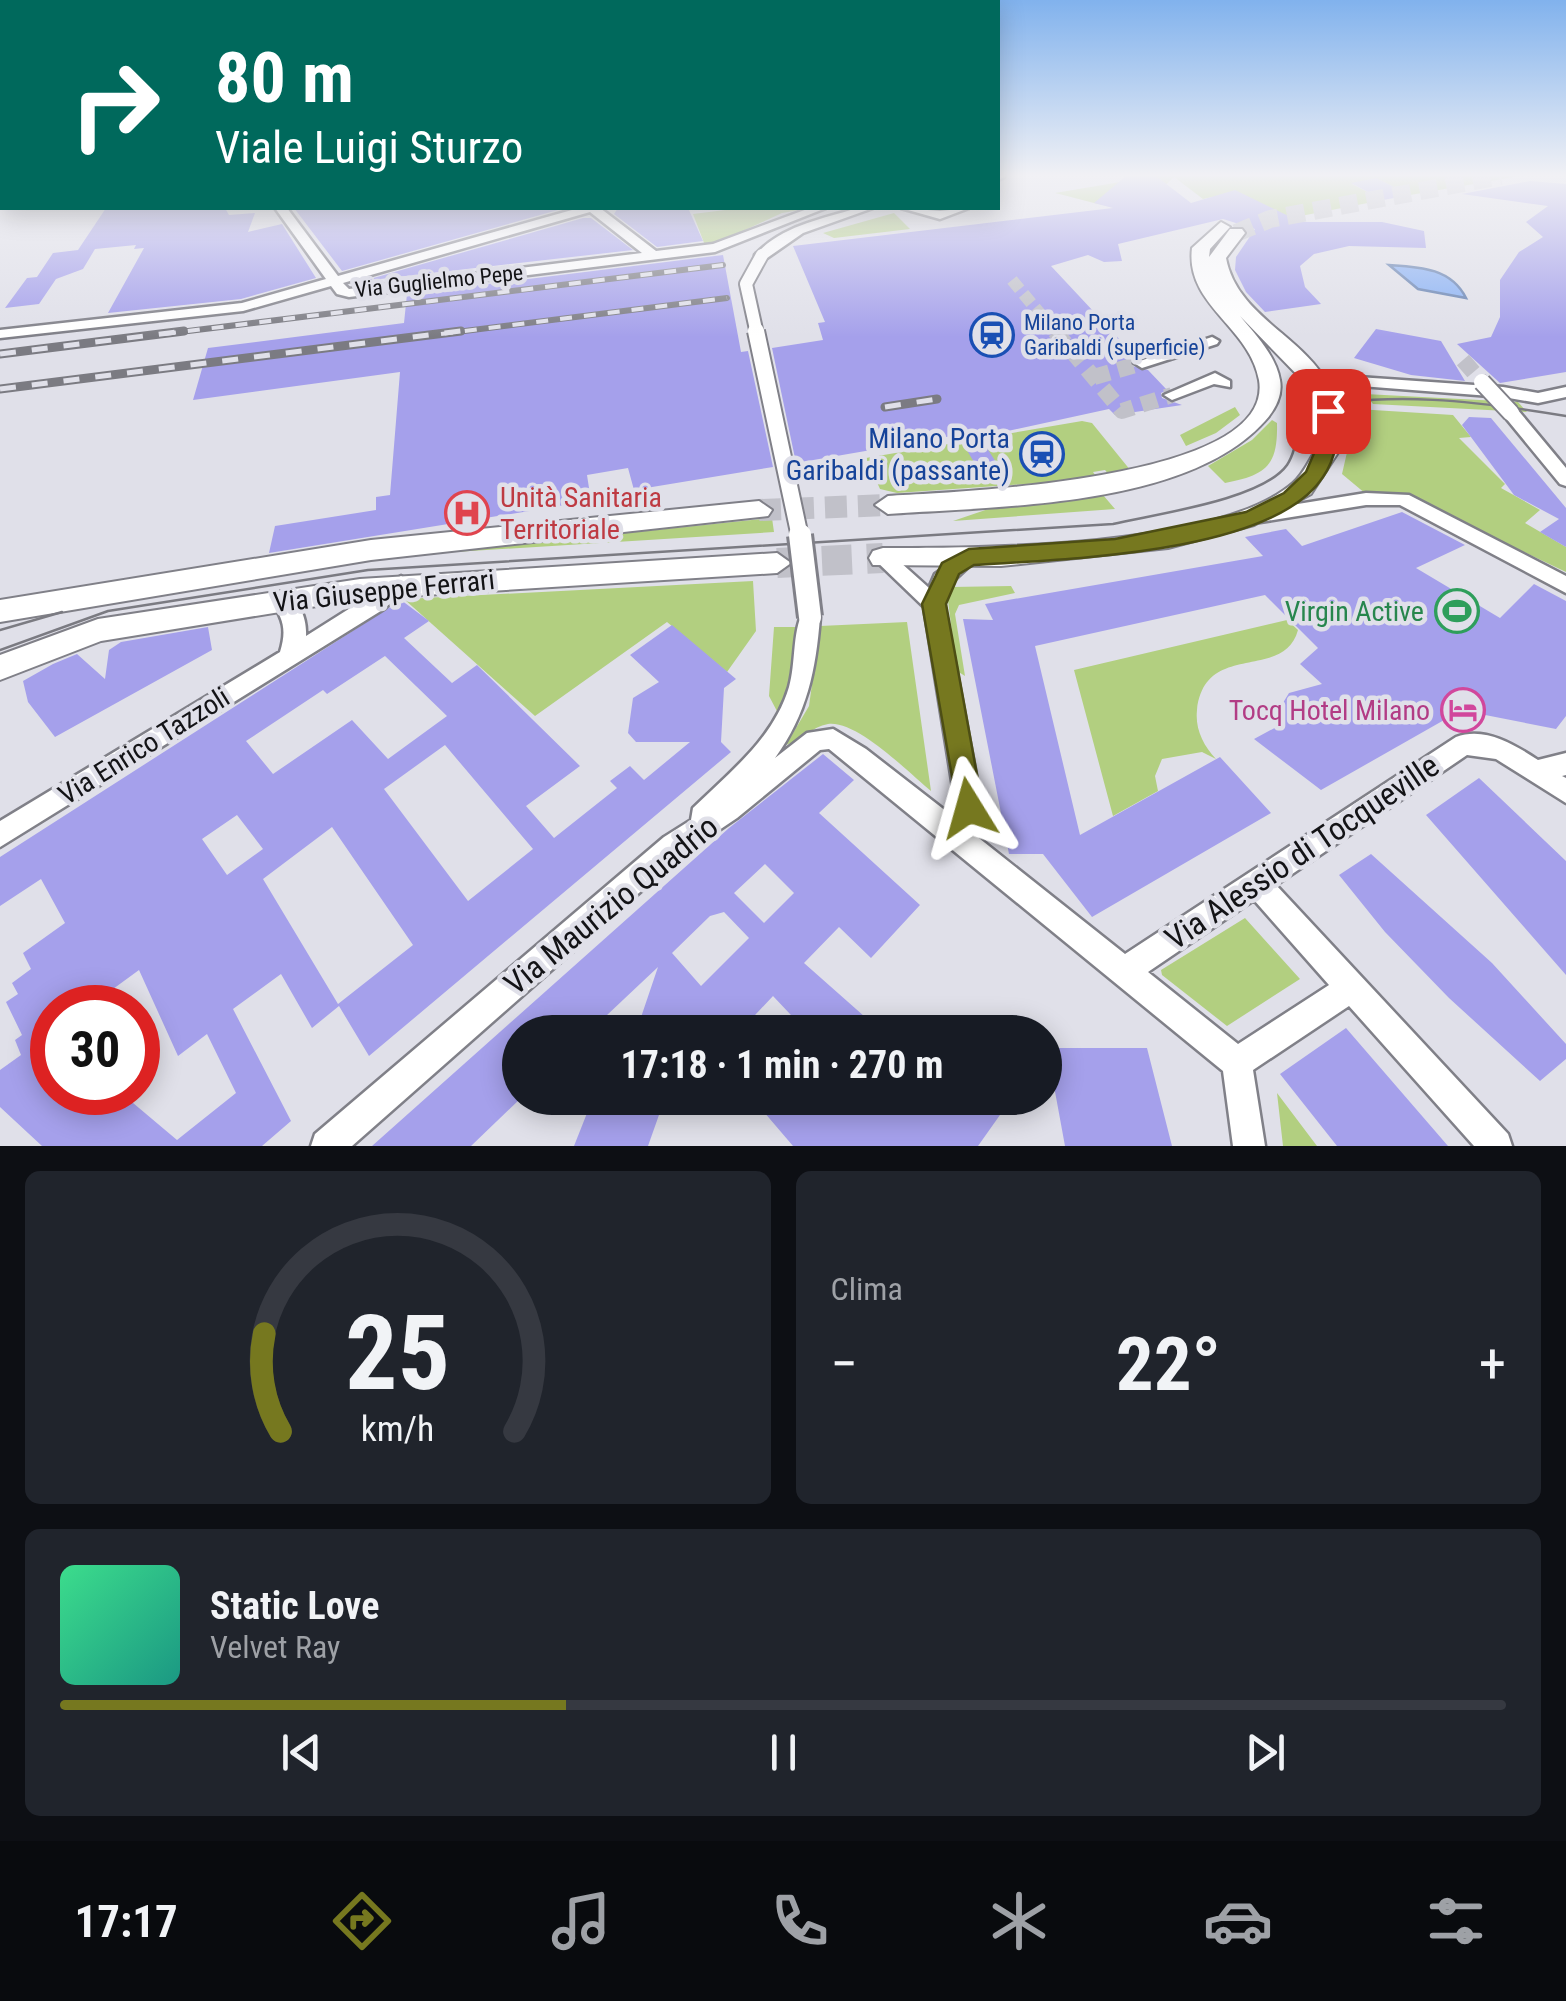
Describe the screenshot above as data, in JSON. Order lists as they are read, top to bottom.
{
  "streets": {
    "main road": ["Via Giuseppe Ferrari"],
    "street": [
      "Via Guglielmo Pepe",
      "Via Enrico Tazzoli",
      "Via Alessio di Tocqueville",
      "Via Maurizio Quadrio"
    ]
  },
  "crossings": [
    ["Via Giuseppe Ferrari", "Via Enrico Tazzoli"]
  ],
  "places": {
    "station": ["Milano Porta Garibaldi (superficie)", "Milano Porta Garibaldi (passante)"],
    "hospital": ["Unità Sanitaria Territoriale"],
    "sports": ["Virgin Active"],
    "hotel": ["Tocq Hotel Milano"]
  },
  "page": {
    "turn": ["80 m", "Viale Luigi Sturzo"],
    "limit": "30",
    "trip": "17:18 · 1 min · 270 m",
    "tile": "Clima",
    "heat": ["−", "22°", "+"],
    "song": ["Static Love", "Velvet Ray"],
    "tabs": "17:17",
    "gauge": ["25", "km/h"]
  }
}
